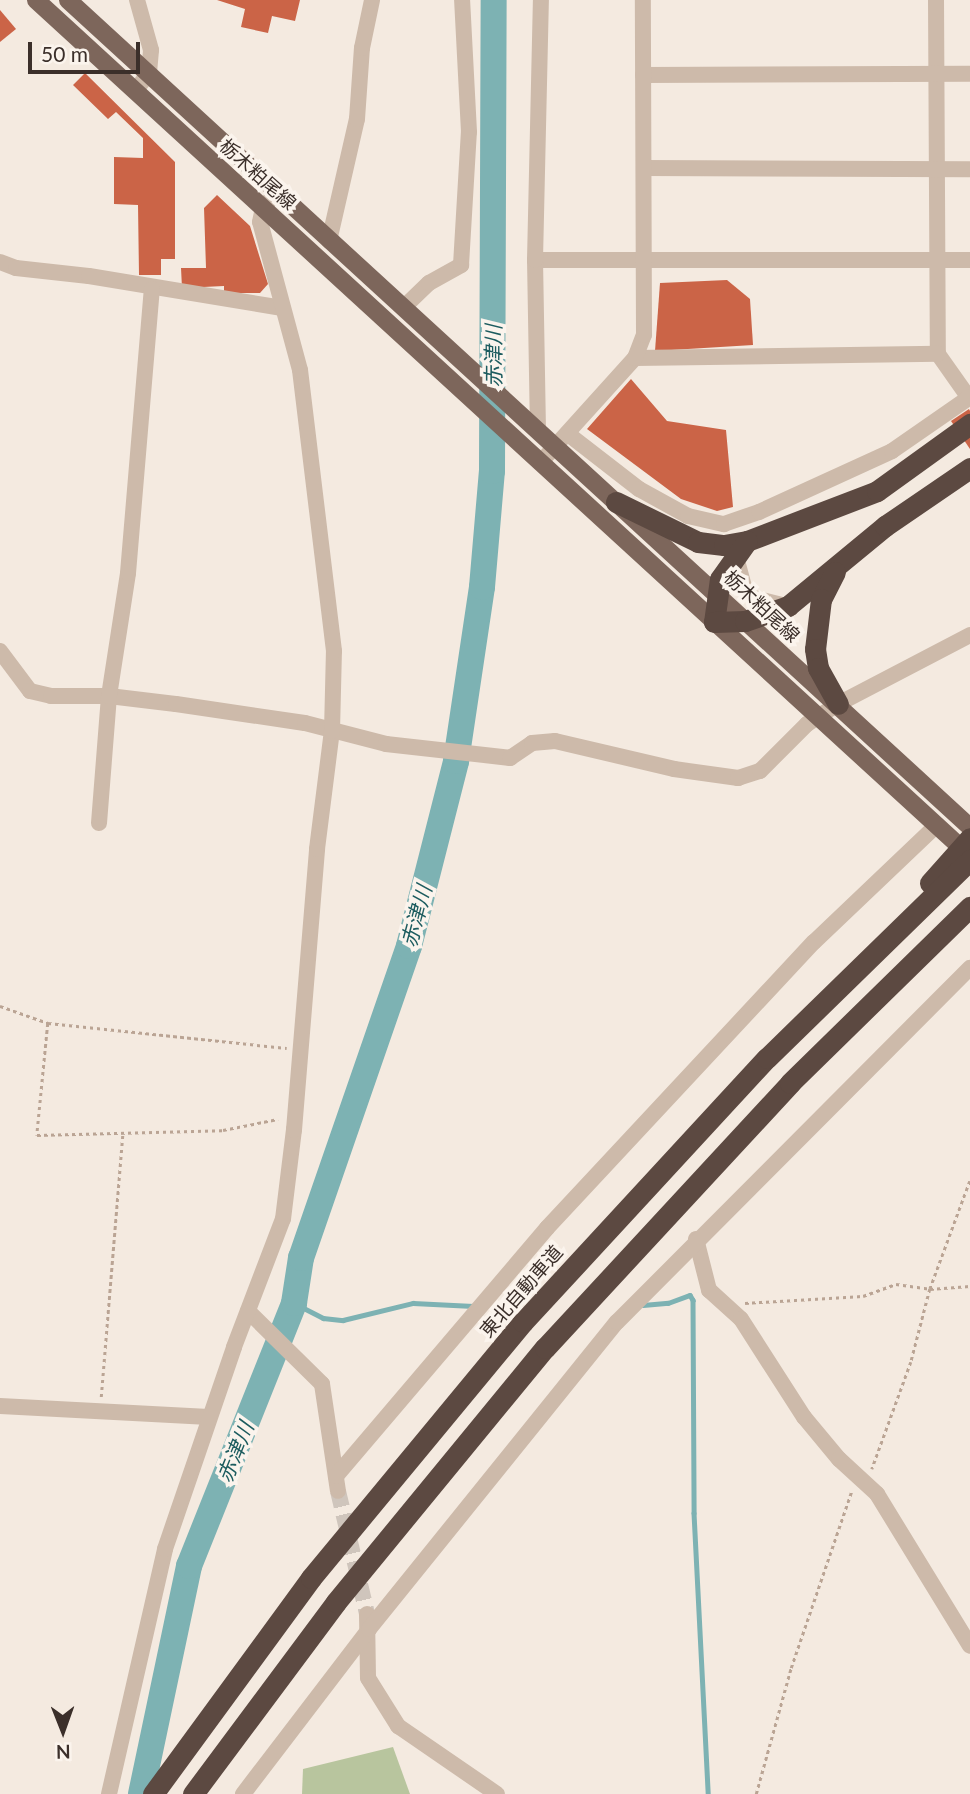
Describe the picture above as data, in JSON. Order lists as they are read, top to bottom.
{
  "streets": {
    "highway": ["東北自動車道"],
    "main road": ["栃木粕尾線"]
  },
  "water": ["赤津川"],
  "scale_bar": "50 m",
  "north": "bottom"
}
